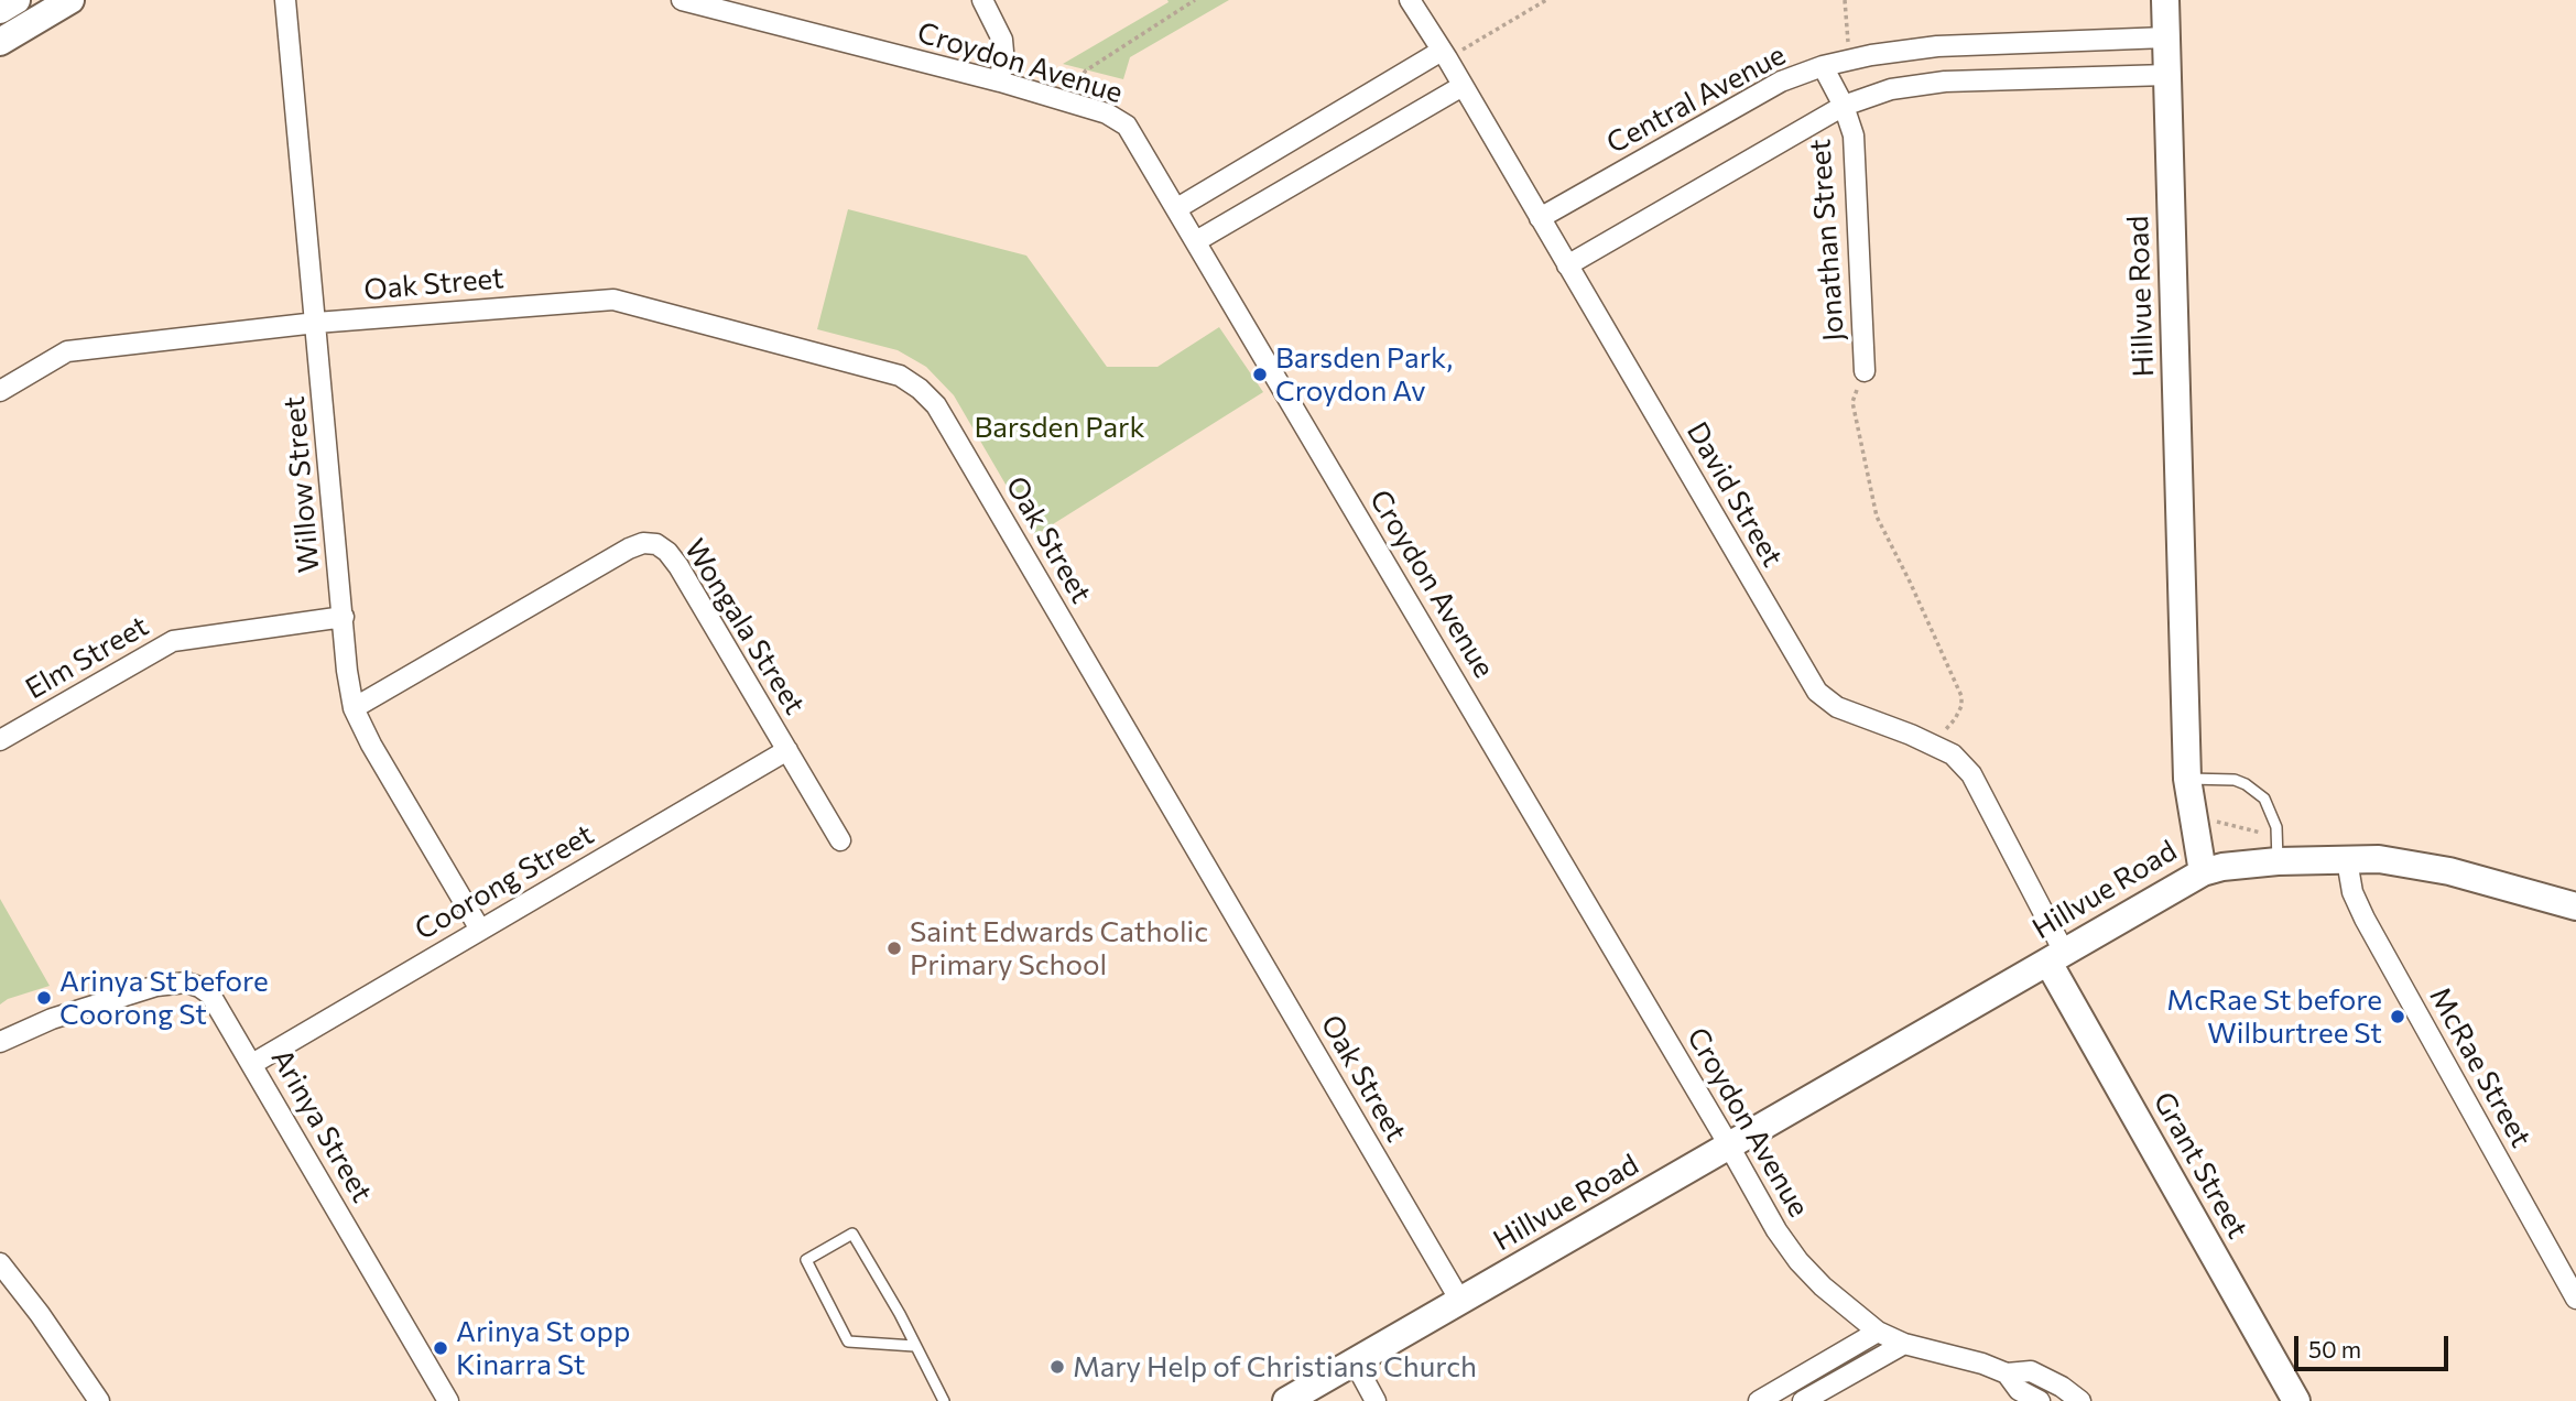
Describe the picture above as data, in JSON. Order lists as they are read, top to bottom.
{
  "streets": {
    "street": [
      "Croydon Avenue",
      "Central Avenue",
      "Jonathan Street",
      "Oak Street",
      "Hillvue Road",
      "Willow Street",
      "David Street",
      "Wongala Street",
      "Elm Street",
      "Coorong Street",
      "McRae Street",
      "Arinya Street",
      "Grant Street"
    ]
  },
  "crossings": [
    ["Croydon Avenue", "Hillvue Road"],
    ["Central Avenue", "Jonathan Street"],
    ["Central Avenue", "Hillvue Road"],
    ["Central Avenue", "David Street"],
    ["Oak Street", "Hillvue Road"],
    ["Oak Street", "Willow Street"],
    ["Hillvue Road", "David Street"],
    ["Hillvue Road", "Grant Street"],
    ["Willow Street", "Wongala Street"],
    ["Willow Street", "Elm Street"],
    ["Willow Street", "Coorong Street"],
    ["David Street", "Grant Street"],
    ["Wongala Street", "Coorong Street"],
    ["Coorong Street", "Arinya Street"]
  ],
  "parks": ["Barsden Park"],
  "places": [
    "Barsden Park, Croydon Av",
    "Saint Edwards Catholic Primary School",
    "Arinya St before Coorong St",
    "McRae St before Wilburtree St",
    "Arinya St opp Kinarra St",
    "Mary Help of Christians Church"
  ],
  "scale_bar": "50 m"
}
